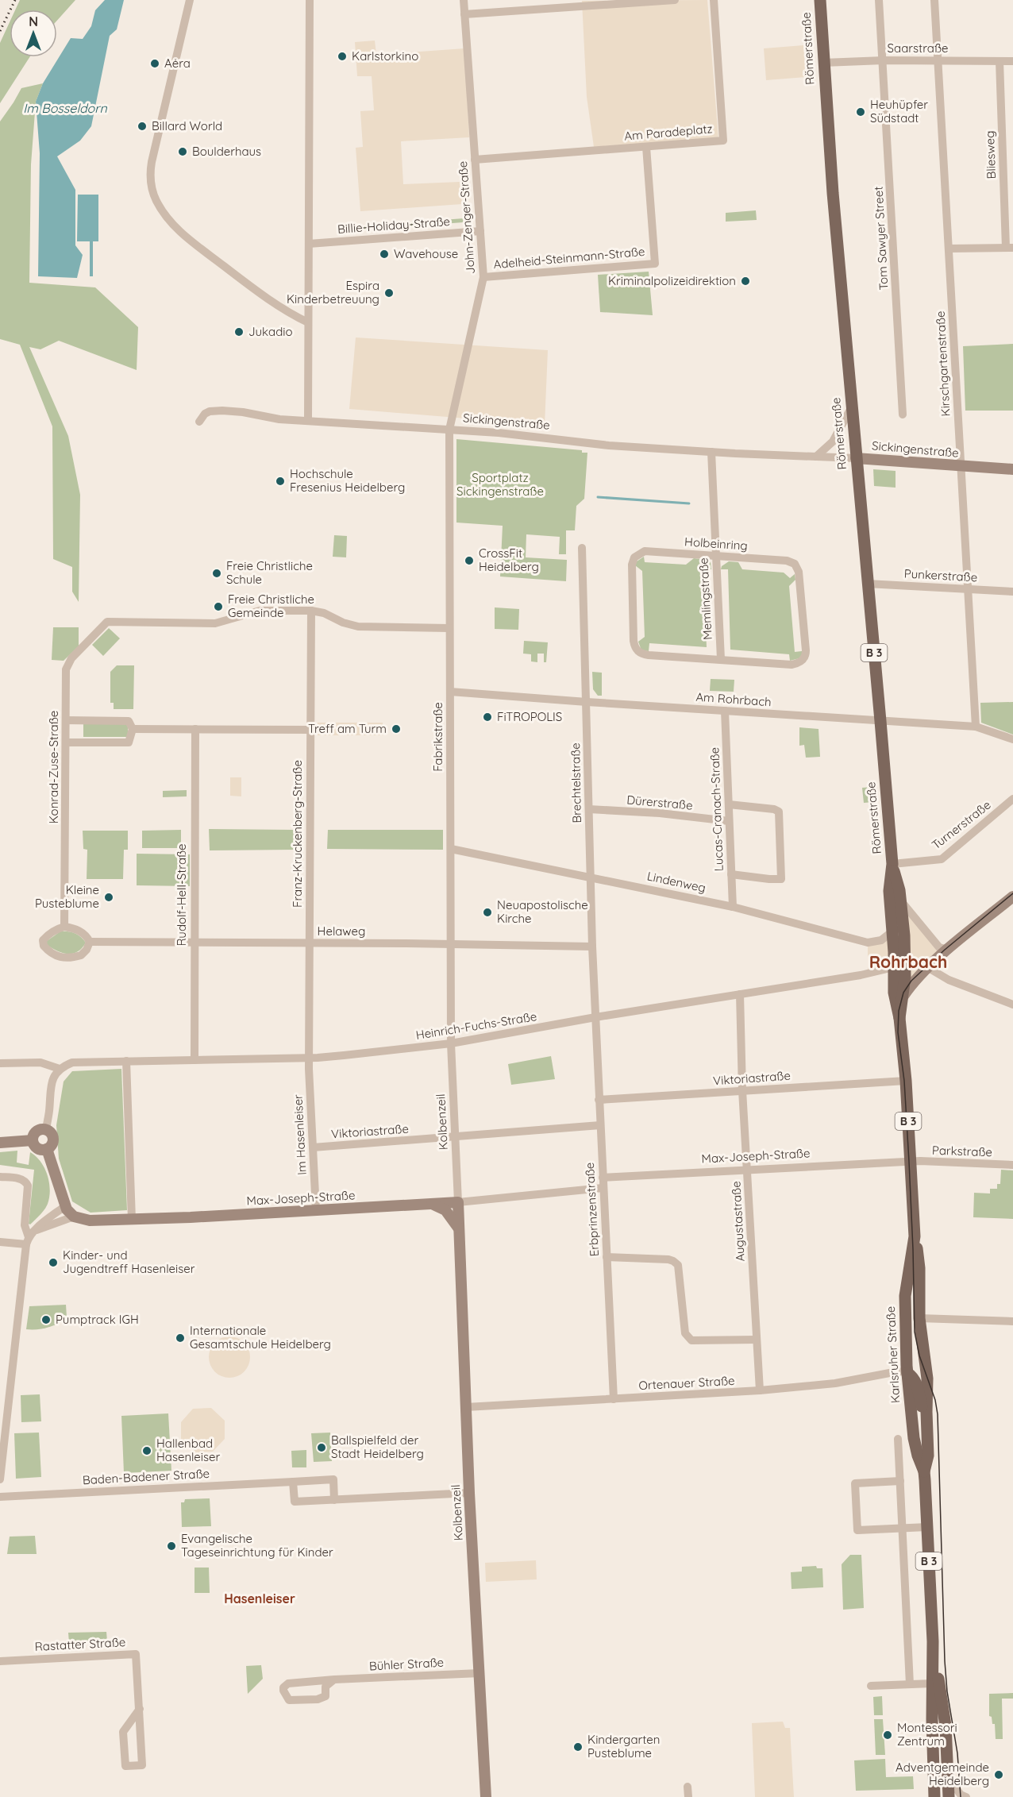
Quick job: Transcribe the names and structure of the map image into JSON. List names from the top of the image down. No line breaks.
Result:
{"streets":{"main road":["Römerstraße","B 3","Karlsruher Straße"],"street":["Saarstraße","Am Paradeplatz","Bliesweg","John-Zenger-Straße","Billie-Holiday-Straße","Tom Sawyer Street","Adelheid-Steinmann-Straße","Kirschgartenstraße","Sickingenstraße","Holbeinring","Punkerstraße","Memlingstraße","Am Rohrbach","Fabrikstraße","Konrad-Zuse-Straße","Brechtelstraße","Dürerstraße","Lucas-Cranach-Straße","Turnerstraße","Franz-Kruckenberg-Straße","Lindenweg","Rudolf-Hell-Straße","Helaweg","Heinrich-Fuchs-Straße","Viktoriastraße","Kolbenzeil","Im Hasenleiser","Parkstraße","Max-Joseph-Straße","Erbprinzenstraße","Augustastraße","Ortenauer Straße","Baden-Badener Straße","Rastatter Straße","Bühler Straße"]},"crossings":[["Römerstraße","Saarstraße"],["Römerstraße","Sickingenstraße"],["Römerstraße","Punkerstraße"],["Römerstraße","Am Rohrbach"],["Römerstraße","Turnerstraße"],["Römerstraße","Lindenweg"],["Römerstraße","Heinrich-Fuchs-Straße"],["Römerstraße","Karlsruher Straße"],["Saarstraße","Bliesweg"],["Saarstraße","Tom Sawyer Street"],["Saarstraße","Kirschgartenstraße"],["Am Paradeplatz","John-Zenger-Straße"],["Am Paradeplatz","Adelheid-Steinmann-Straße"],["John-Zenger-Straße","Billie-Holiday-Straße"],["John-Zenger-Straße","Adelheid-Steinmann-Straße"],["John-Zenger-Straße","Sickingenstraße"],["John-Zenger-Straße","Fabrikstraße"],["Kirschgartenstraße","Sickingenstraße"],["Kirschgartenstraße","Punkerstraße"],["Kirschgartenstraße","Am Rohrbach"],["Sickingenstraße","Memlingstraße"],["Sickingenstraße","Fabrikstraße"],["Holbeinring","Memlingstraße"],["B 3","Karlsruher Straße"],["B 3","Ortenauer Straße"],["Am Rohrbach","Fabrikstraße"],["Am Rohrbach","Brechtelstraße"],["Am Rohrbach","Lucas-Cranach-Straße"],["Fabrikstraße","Lindenweg"],["Fabrikstraße","Helaweg"],["Fabrikstraße","Heinrich-Fuchs-Straße"],["Fabrikstraße","Kolbenzeil"],["Konrad-Zuse-Straße","Franz-Kruckenberg-Straße"],["Konrad-Zuse-Straße","Helaweg"],["Brechtelstraße","Dürerstraße"],["Brechtelstraße","Lindenweg"],["Brechtelstraße","Helaweg"],["Brechtelstraße","Heinrich-Fuchs-Straße"],["Brechtelstraße","Erbprinzenstraße"],["Dürerstraße","Lucas-Cranach-Straße"],["Lucas-Cranach-Straße","Lindenweg"],["Franz-Kruckenberg-Straße","Helaweg"],["Franz-Kruckenberg-Straße","Heinrich-Fuchs-Straße"],["Franz-Kruckenberg-Straße","Im Hasenleiser"],["Rudolf-Hell-Straße","Helaweg"],["Rudolf-Hell-Straße","Heinrich-Fuchs-Straße"],["Heinrich-Fuchs-Straße","Kolbenzeil"],["Heinrich-Fuchs-Straße","Im Hasenleiser"],["Heinrich-Fuchs-Straße","Erbprinzenstraße"],["Heinrich-Fuchs-Straße","Augustastraße"],["Viktoriastraße","Kolbenzeil"],["Viktoriastraße","Im Hasenleiser"],["Viktoriastraße","Erbprinzenstraße"],["Viktoriastraße","Augustastraße"],["Viktoriastraße","Karlsruher Straße"],["Kolbenzeil","Max-Joseph-Straße"],["Kolbenzeil","Ortenauer Straße"],["Kolbenzeil","Bühler Straße"],["Im Hasenleiser","Max-Joseph-Straße"],["Parkstraße","Max-Joseph-Straße"],["Parkstraße","Karlsruher Straße"],["Max-Joseph-Straße","Erbprinzenstraße"],["Max-Joseph-Straße","Augustastraße"],["Max-Joseph-Straße","Karlsruher Straße"],["Erbprinzenstraße","Ortenauer Straße"],["Augustastraße","Ortenauer Straße"],["Karlsruher Straße","Ortenauer Straße"]],"districts":["Rohrbach","Hasenleiser"],"water":["Im Bosseldorn"],"parks":["Sportplatz Sickingenstraße"],"places":["Karlstorkino","Aėra","Heuhüpfer Südstadt","Billard World","Boulderhaus","Wavehouse","Kriminalpolizeidirektion","Espira Kinderbetreuung","Jukadio","Hochschule Fresenius Heidelberg","CrossFit Heidelberg","Freie Christliche Schule","Freie Christliche Gemeinde","FiTROPOLIS","Treff am Turm","Kleine Pusteblume","Neuapostolische Kirche","Kinder- und Jugendtreff Hasenleiser","Pumptrack IGH","Internationale Gesamtschule Heidelberg","Ballspielfeld der Stadt Heidelberg","Hallenbad Hasenleiser","Evangelische Tageseinrichtung für Kinder","Montessori Zentrum","Kindergarten Pusteblume","Adventgemeinde Heidelberg"],"north":"top"}
